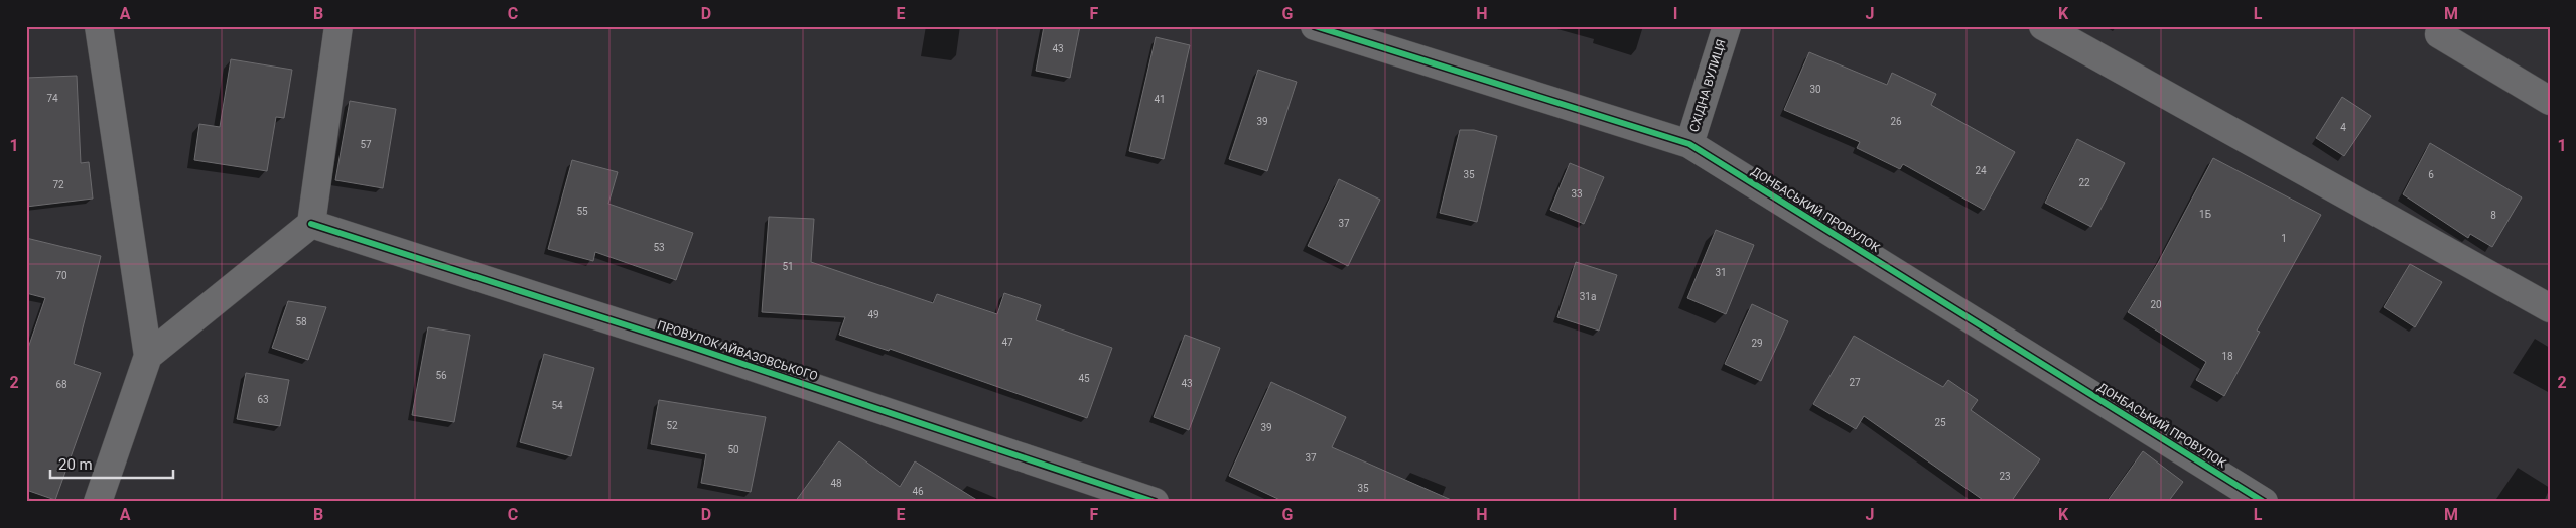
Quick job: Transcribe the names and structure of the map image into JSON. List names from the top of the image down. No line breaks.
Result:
{"streets":{"street":["СХІДНА ВУЛИЦЯ","ДОНБАСЬКИЙ ПРОВУЛОК","ПРОВУЛОК АЙВАЗОВСЬКОГО"]},"crossings":[["СХІДНА ВУЛИЦЯ","ДОНБАСЬКИЙ ПРОВУЛОК"]],"house_numbers":["43","30","74","41","39","26","4","57","24","35","6","22","72","33","55","1Б","8","37","1","53","51","31","70","31а","20","49","58","47","29","18","56","45","27","43","68","63","54","25","52","39","50","37","23","48","35","46"],"scale_bar":"20 m","grid":{"columns":["A","B","C","D","E","F","G","H","I","J","K","L","M"],"rows":["1","2"]}}
